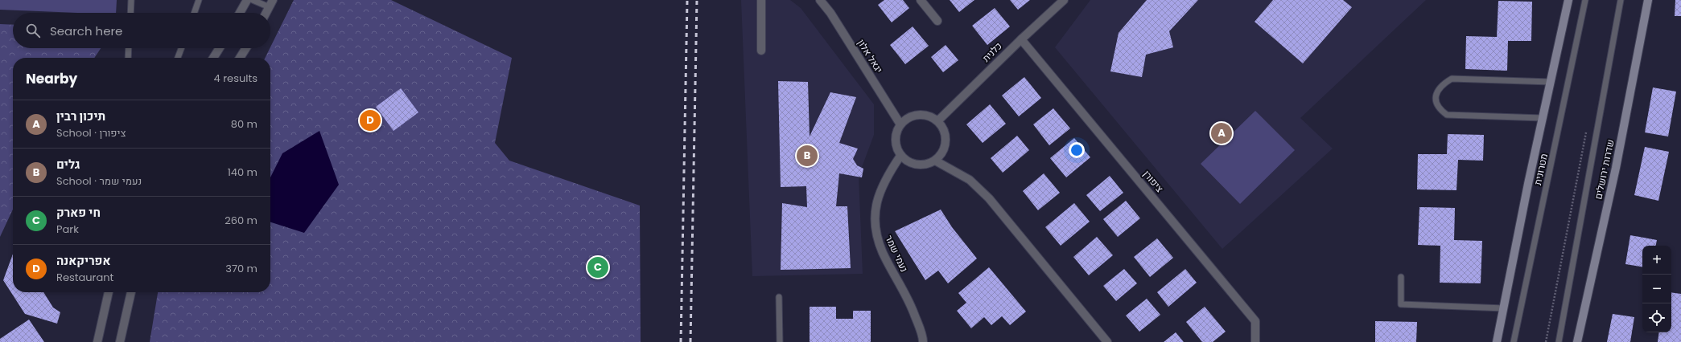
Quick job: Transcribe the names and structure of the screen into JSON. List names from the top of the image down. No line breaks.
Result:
{"streets":{"main road":["שדרות ירושלים"],"street":["כלנית","יגאל אלון","ציפורן","נעמי שמר"],"lane":["מטרונית"]},"crossings":[["כלנית","יגאל אלון"],["כלנית","ציפורן"],["כלנית","נעמי שמר"],["יגאל אלון","נעמי שמר"]],"page":{"search":"Search here","heading":["Nearby","4 results"],"list":[{"mark":"A","name":"תיכון רבין","note":"School · ציפורן","value":"80 m"},{"mark":"B","name":"גלים","note":"School · נעמי שמר","value":"140 m"},{"mark":"C","name":"חי פארק","note":"Park","value":"260 m"},{"mark":"D","name":"אפריקאנה","note":"Restaurant","value":"370 m"}],"pins":["D","A","B","C"],"map_buttons":["+","−"]}}
